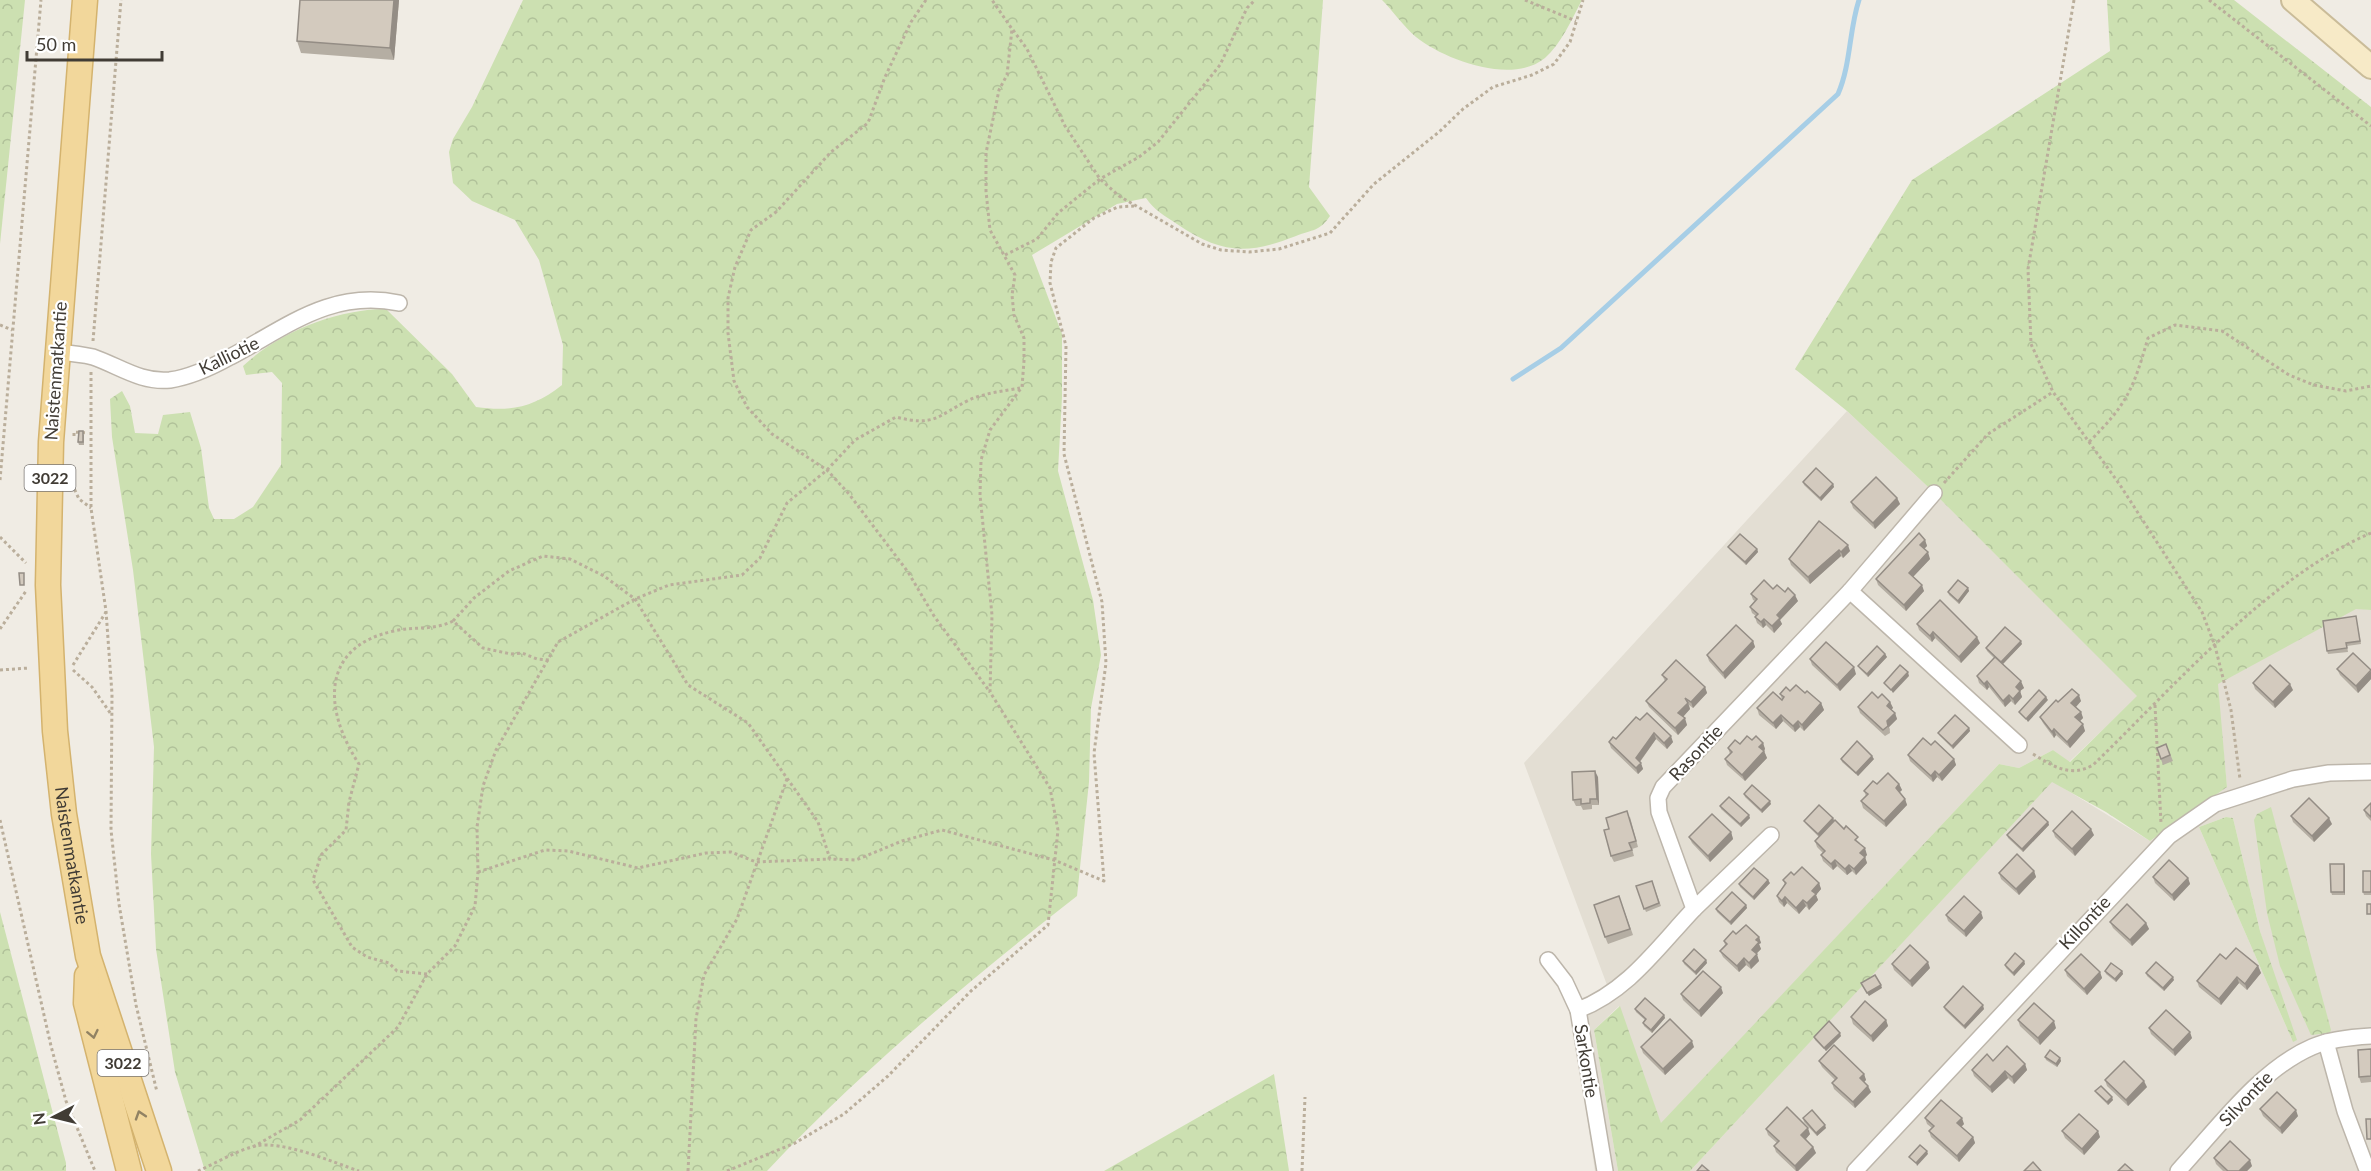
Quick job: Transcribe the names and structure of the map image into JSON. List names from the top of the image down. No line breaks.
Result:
{"streets":{"main road":["Naistenmatkantie","3022"],"street":["Kalliotie","Rasontie","Killontie","Sarkontie","Silvontie"]},"crossings":[["Kalliotie","Naistenmatkantie"]],"scale_bar":"50 m","north":"left"}
